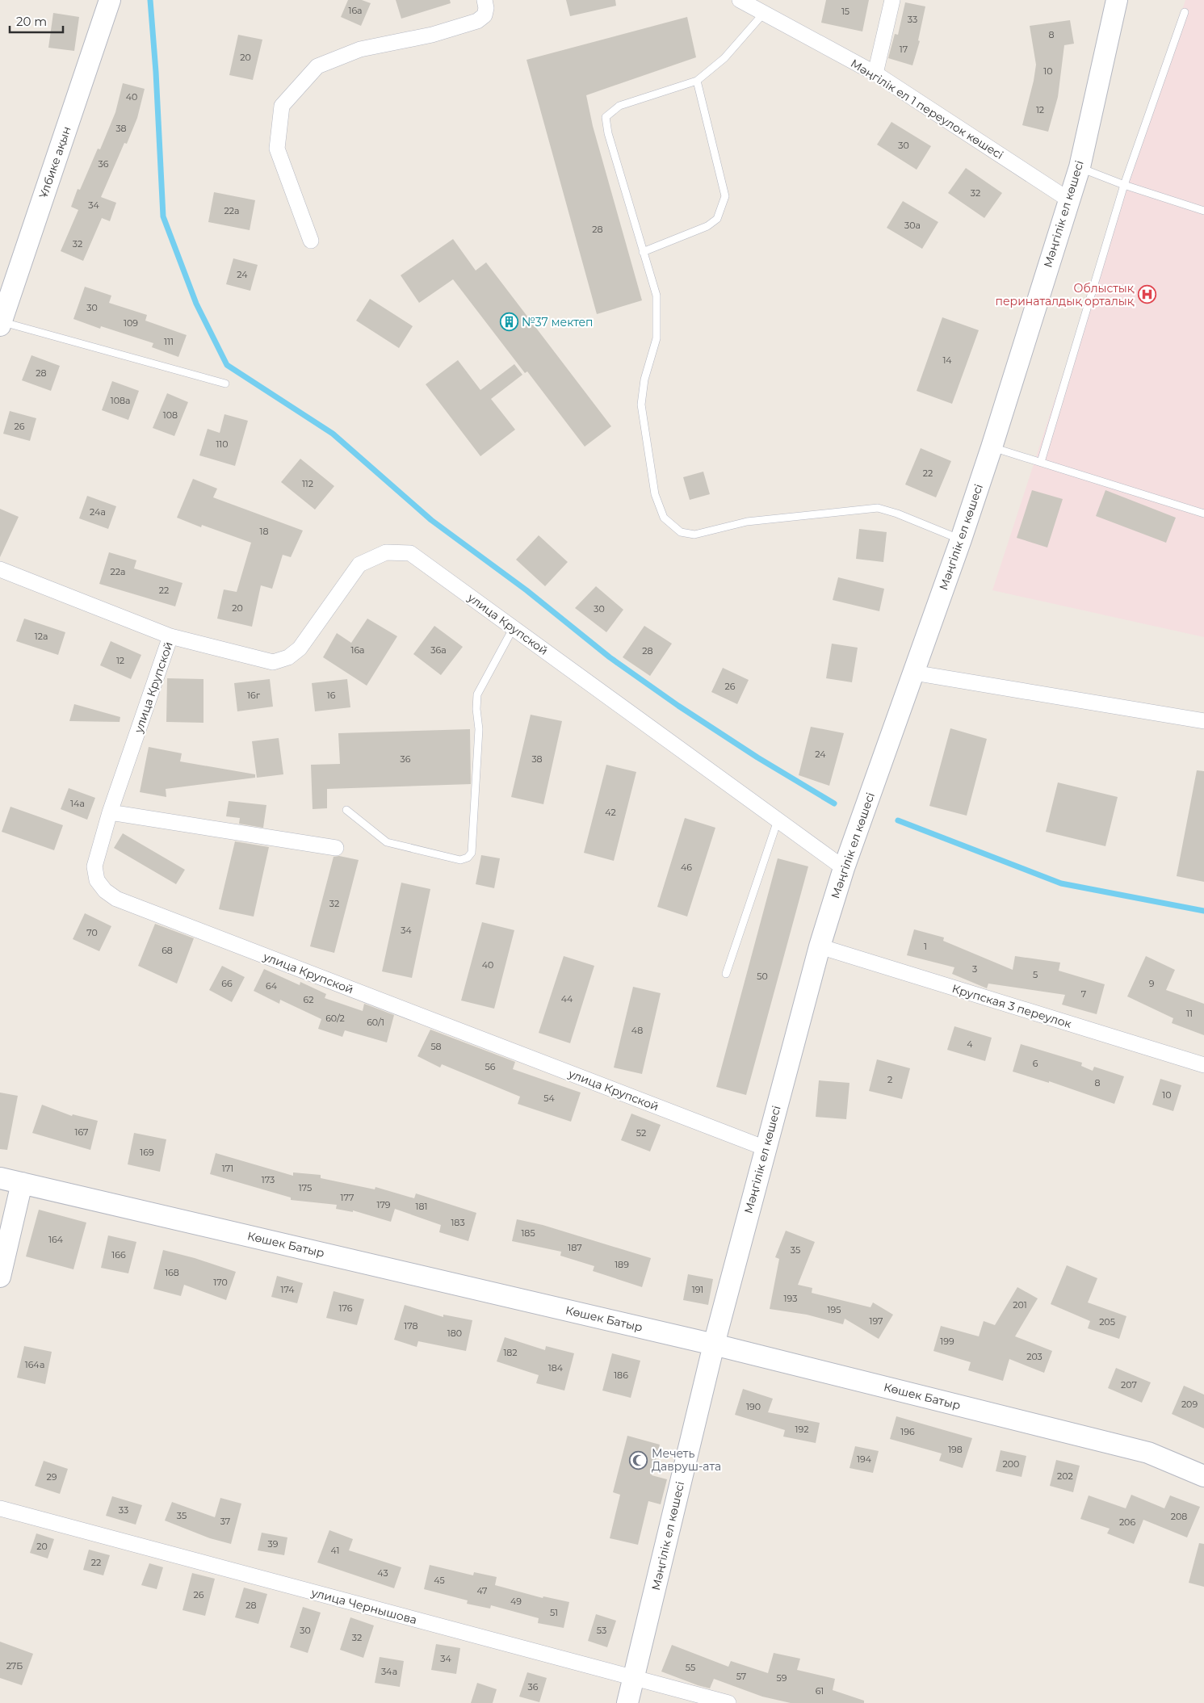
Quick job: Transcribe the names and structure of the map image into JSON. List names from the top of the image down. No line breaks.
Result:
{"streets":{"street":["Мәңгілік ел 1 переулок көшесі","Ұлбике ақын","Мәңгілік ел көшесі","улица Крупской","Крупская 3 переулок","Көшек Батыр","улица Чернышова"]},"crossings":[["Мәңгілік ел 1 переулок көшесі","Мәңгілік ел көшесі"],["Мәңгілік ел көшесі","улица Крупской"],["Мәңгілік ел көшесі","Крупская 3 переулок"],["Мәңгілік ел көшесі","Көшек Батыр"],["Мәңгілік ел көшесі","улица Чернышова"]],"places":{"hospital":["Облыстық перинаталдық орталық"],"building":["№37 мектеп"],"mosque":["Мечеть Давруш-ата"]},"house_numbers":["16а","15","33","8","17","20","10","40","12","38","30","36","32","34","22а","30а","28","32","24","30","109","111","14","28","108а","108","26","110","22","112","24а","18","22а","22","20","30","12а","16а","36а","28","12","26","16г","16","24","36","38","14а","42","46","32","34","70","1","68","40","3","5","50","66","9","64","7","44","62","11","60/2","60/1","48","4","58","6","56","2","8","10","54","167","52","169","171","173","175","177","179","181","183","185","164","187","35","166","189","168","170","174","191","193","201","176","195","197","205","178","180","199","182","203","164а","184","186","207","209","190","192","196","198","194","200","202","29","33","35","208","37","206","39","20","41","22","43","45","47","26","49","28","51","30","53","32","34","27Б","55","34а","57","59","36","61"],"scale_bar":"20 m"}
